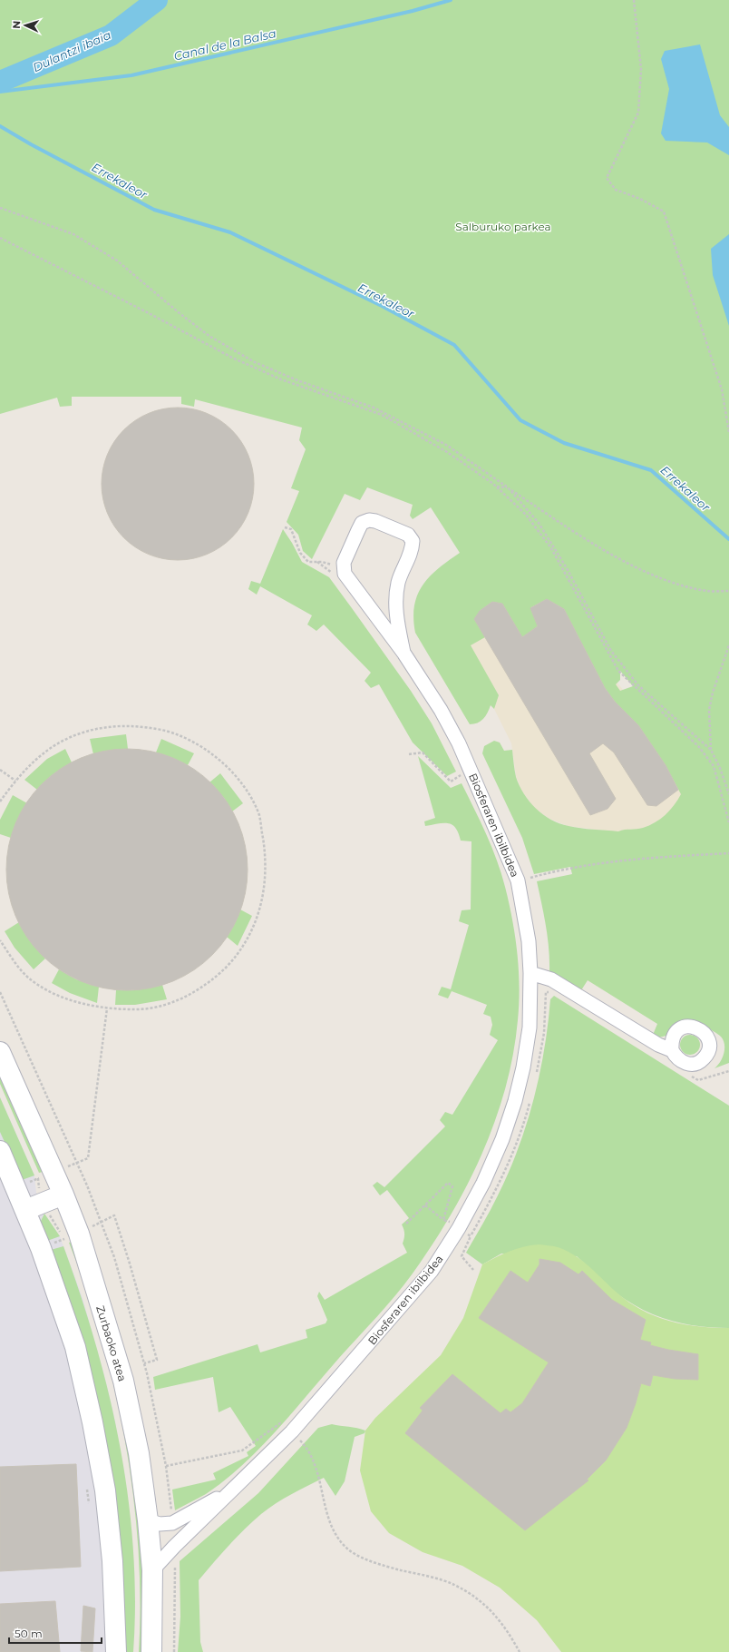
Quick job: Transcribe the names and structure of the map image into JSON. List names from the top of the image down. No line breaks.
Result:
{"streets":{"street":["Biosferaren ibilbidea","Zurbaoko atea"]},"crossings":[["Biosferaren ibilbidea","Zurbaoko atea"]],"water":["Canal de la Balsa","Dulantzi ibaia","Errekaleor"],"parks":["Salburuko parkea"],"scale_bar":"50 m","north":"left"}
